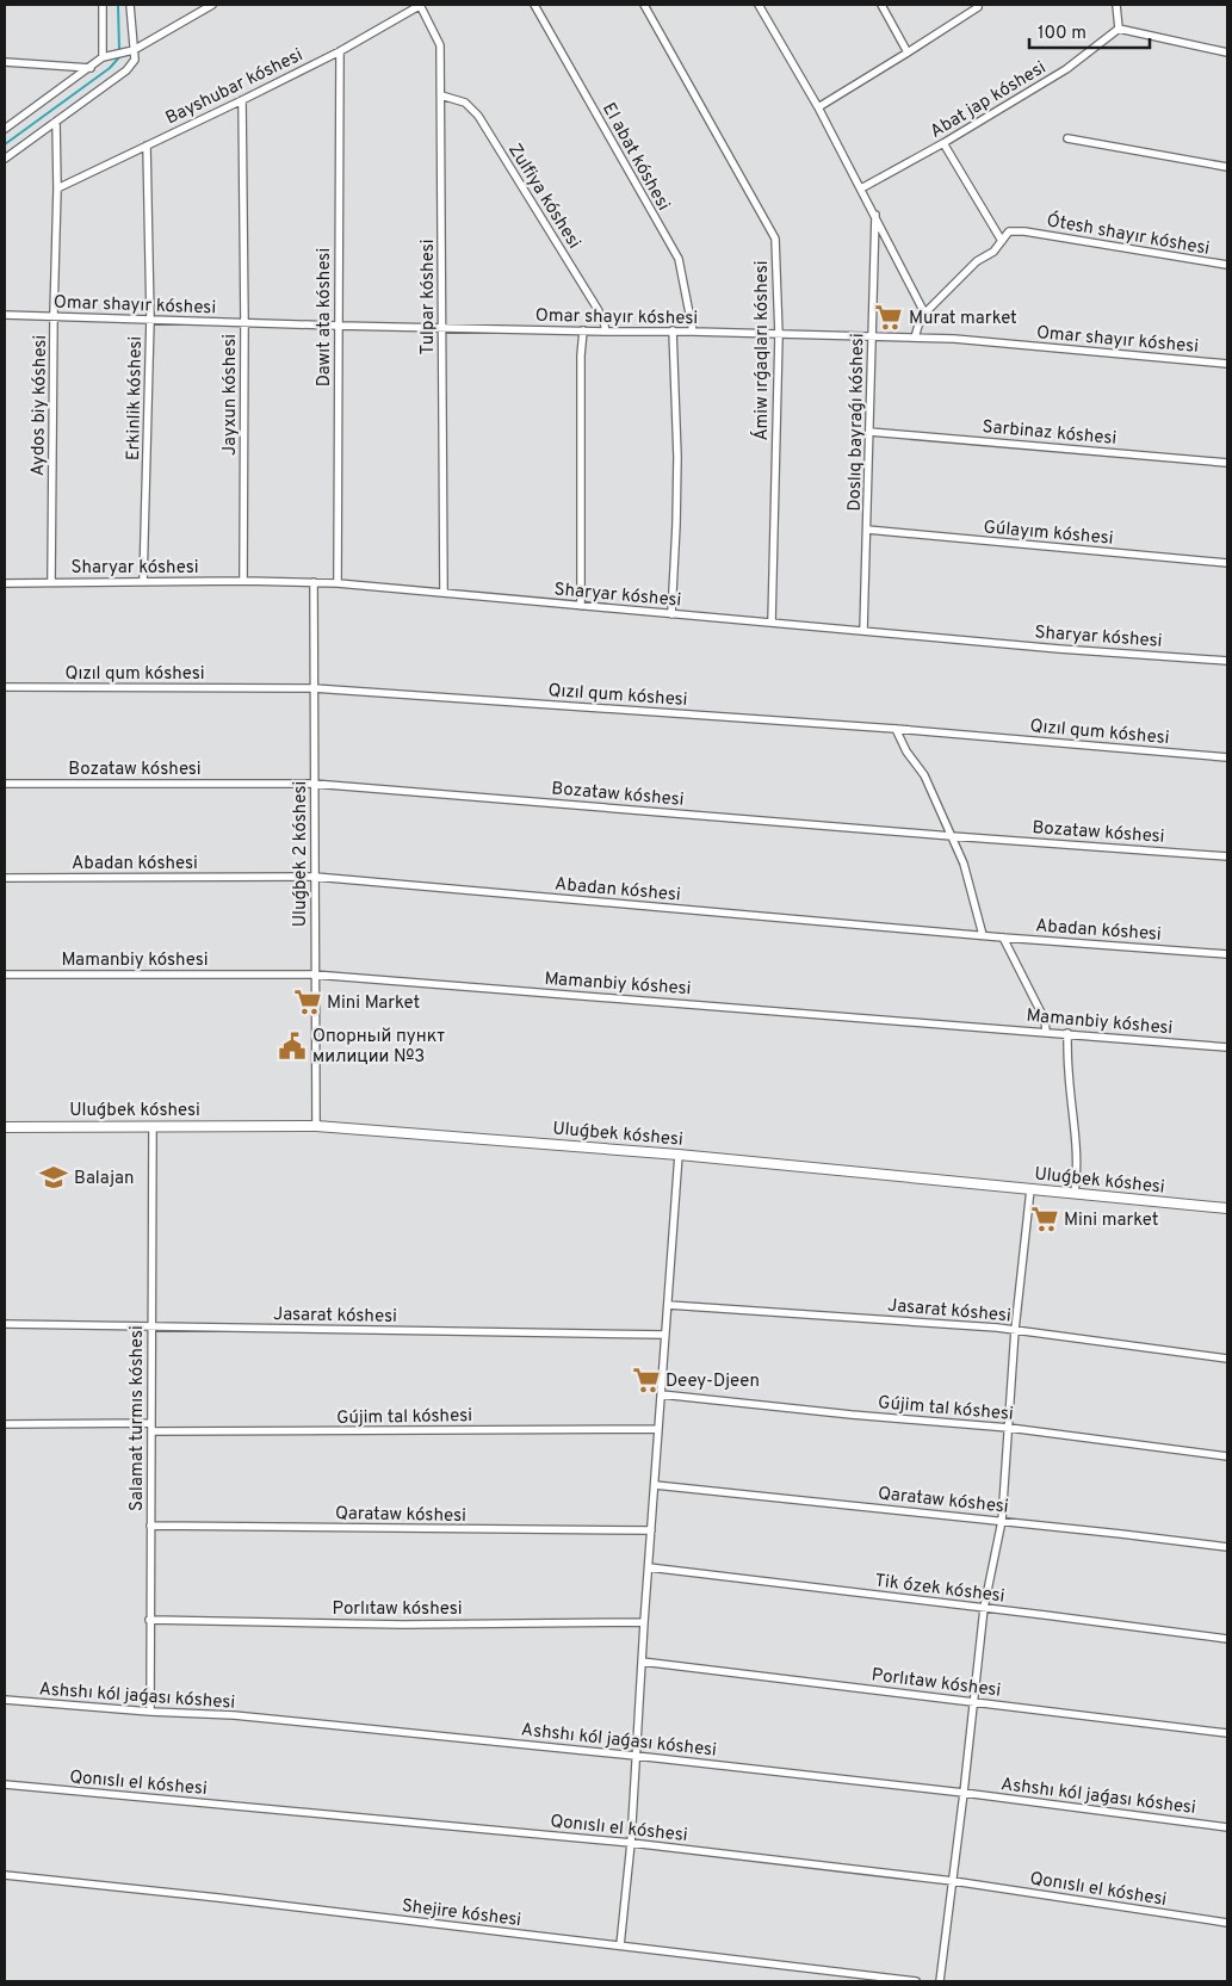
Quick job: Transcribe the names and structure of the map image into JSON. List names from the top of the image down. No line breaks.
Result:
{"streets":{"street":["Bayshubar kóshesi","Abat jap kóshesi","El abat kóshesi","Zulfiya kóshesi","Ótesh shayır kóshesi","Tulpar kóshesi","Omar shayır kóshesi","Dawıt ata kóshesi","Ámiw ırǵaqları kóshesi","Jayxun kóshesi","Erkinlik kóshesi","Aydos biy kóshesi","Doslıq bayraǵı kóshesi","Sarbinaz kóshesi","Gúlayım kóshesi","Sharyar kóshesi","Qızıl qum kóshesi","Bozataw kóshesi","Uluǵbek 2 kóshesi","Abadan kóshesi","Mamanbiy kóshesi","Uluǵbek kóshesi","Jasarat kóshesi","Gújim tal kóshesi","Salamat turmıs kóshesi","Qarataw kóshesi","Tik ózek kóshesi","Porlıtaw kóshesi","Ashshı kól jaǵası kóshesi","Qonıslı el kóshesi","Shejire kóshesi"]},"crossings":[["Bayshubar kóshesi","Tulpar kóshesi"],["Bayshubar kóshesi","Dawıt ata kóshesi"],["Bayshubar kóshesi","Jayxun kóshesi"],["Bayshubar kóshesi","Erkinlik kóshesi"],["Bayshubar kóshesi","Aydos biy kóshesi"],["El abat kóshesi","Omar shayır kóshesi"],["Zulfiya kóshesi","Tulpar kóshesi"],["Zulfiya kóshesi","Omar shayır kóshesi"],["Tulpar kóshesi","Omar shayır kóshesi"],["Tulpar kóshesi","Sharyar kóshesi"],["Omar shayır kóshesi","Dawıt ata kóshesi"],["Omar shayır kóshesi","Ámiw ırǵaqları kóshesi"],["Omar shayır kóshesi","Jayxun kóshesi"],["Omar shayır kóshesi","Erkinlik kóshesi"],["Omar shayır kóshesi","Aydos biy kóshesi"],["Omar shayır kóshesi","Doslıq bayraǵı kóshesi"],["Dawıt ata kóshesi","Sharyar kóshesi"],["Ámiw ırǵaqları kóshesi","Sharyar kóshesi"],["Jayxun kóshesi","Sharyar kóshesi"],["Erkinlik kóshesi","Sharyar kóshesi"],["Aydos biy kóshesi","Sharyar kóshesi"],["Doslıq bayraǵı kóshesi","Sarbinaz kóshesi"],["Doslıq bayraǵı kóshesi","Gúlayım kóshesi"],["Doslıq bayraǵı kóshesi","Sharyar kóshesi"],["Sharyar kóshesi","Uluǵbek 2 kóshesi"],["Qızıl qum kóshesi","Uluǵbek 2 kóshesi"],["Bozataw kóshesi","Uluǵbek 2 kóshesi"],["Uluǵbek 2 kóshesi","Abadan kóshesi"],["Uluǵbek 2 kóshesi","Mamanbiy kóshesi"],["Uluǵbek 2 kóshesi","Uluǵbek kóshesi"],["Uluǵbek kóshesi","Salamat turmıs kóshesi"],["Jasarat kóshesi","Salamat turmıs kóshesi"],["Gújim tal kóshesi","Salamat turmıs kóshesi"],["Salamat turmıs kóshesi","Qarataw kóshesi"],["Salamat turmıs kóshesi","Porlıtaw kóshesi"],["Salamat turmıs kóshesi","Ashshı kól jaǵası kóshesi"]],"places":{"supermarket":["Murat market","Mini Market","Mini market","Deey-Djeen"],"public building":["Опорный пункт милиции №3"],"school or university":["Balajan"]},"scale_bar":"100 m"}
